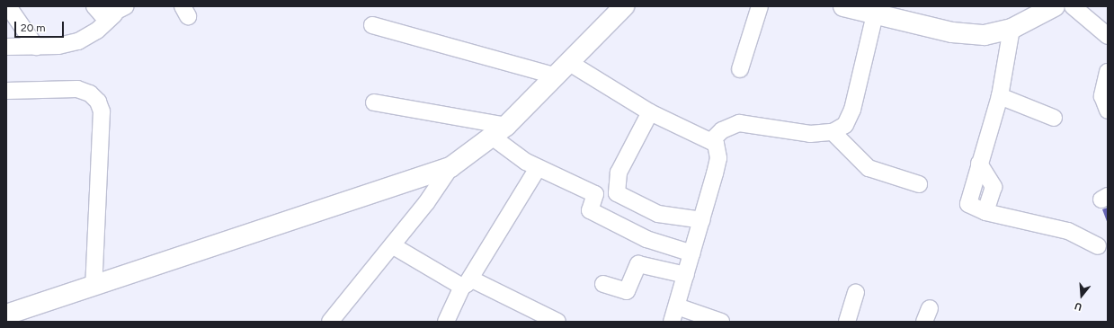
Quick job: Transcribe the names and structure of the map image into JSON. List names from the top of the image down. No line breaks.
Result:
{"scale_bar":"20 m","north":"bottom"}
